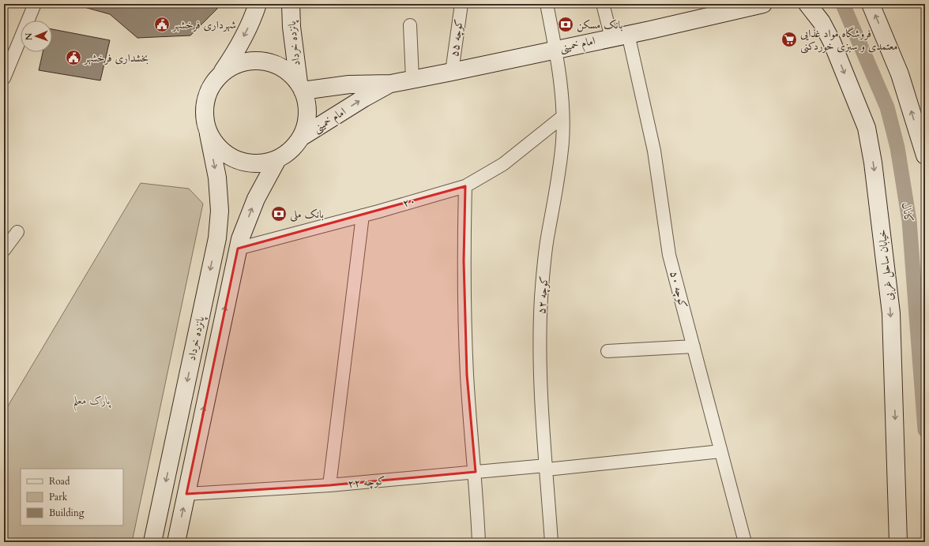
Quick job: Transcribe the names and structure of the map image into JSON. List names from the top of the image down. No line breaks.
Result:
{"streets":{"main road":["پانزده خرداد","امام خمینی","خیابان ساحل غربی"],"street":["کوچه ۵۵","۲۰","کوچه ۵۰","کوچه ۵۲","کوچه ۲۲"]},"crossings":[["کوچه ۵۵","امام خمینی"],["پانزده خرداد","امام خمینی"],["پانزده خرداد","۲۰"],["پانزده خرداد","کوچه ۲۲"],["امام خمینی","کوچه ۵۰"],["امام خمینی","کوچه ۵۲"],["۲۰","کوچه ۵۲"],["کوچه ۵۰","کوچه ۲۲"],["کوچه ۵۲","کوچه ۲۲"]],"one_way":["خیابان ساحل غربی"],"water":["کانال"],"parks":["پارک معلم"],"places":{"public building":["شهرداری فرخشهر","بخشداری فرخشهر"],"bank":["بانک مسکن","بانک ملی"],"supermarket":["فروشگاه مواد غذایی معتمدی و سبزی خوردکنی"]},"legend":["Road","Park","Building"],"north":"left"}
